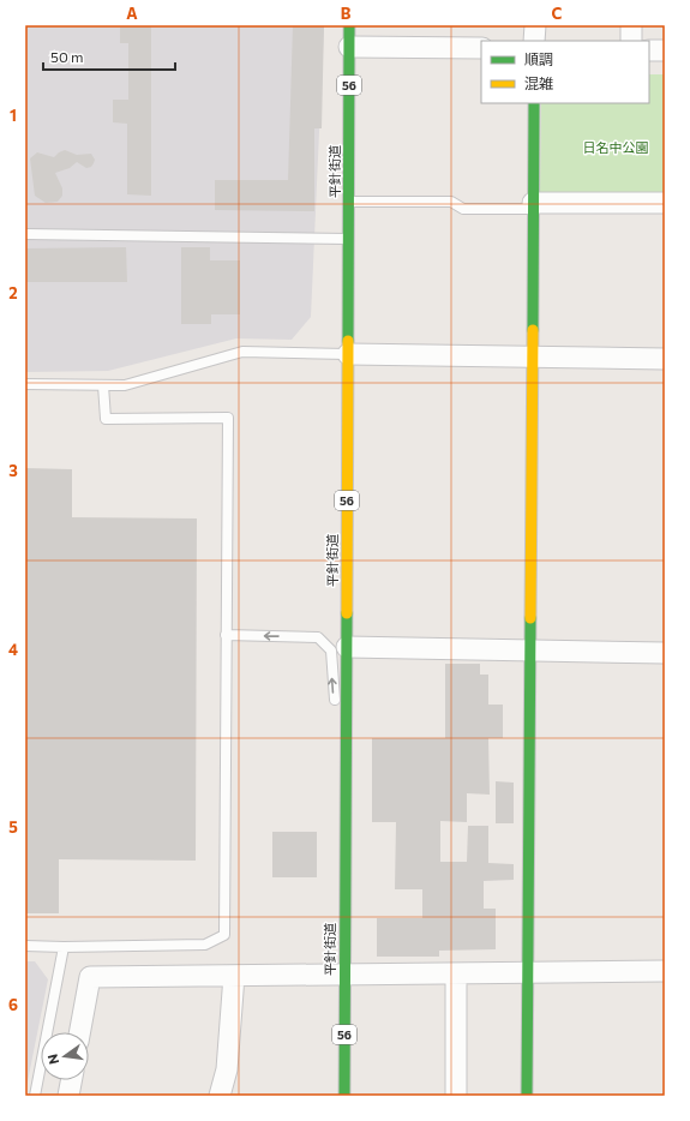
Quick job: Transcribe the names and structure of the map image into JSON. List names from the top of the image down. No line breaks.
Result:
{"streets":{"main road":["56","平針街道"]},"parks":["日名中公園"],"legend":["順調","混雑"],"scale_bar":"50 m","north":"left","grid":{"columns":["A","B","C"],"rows":["1","2","3","4","5","6"]}}
